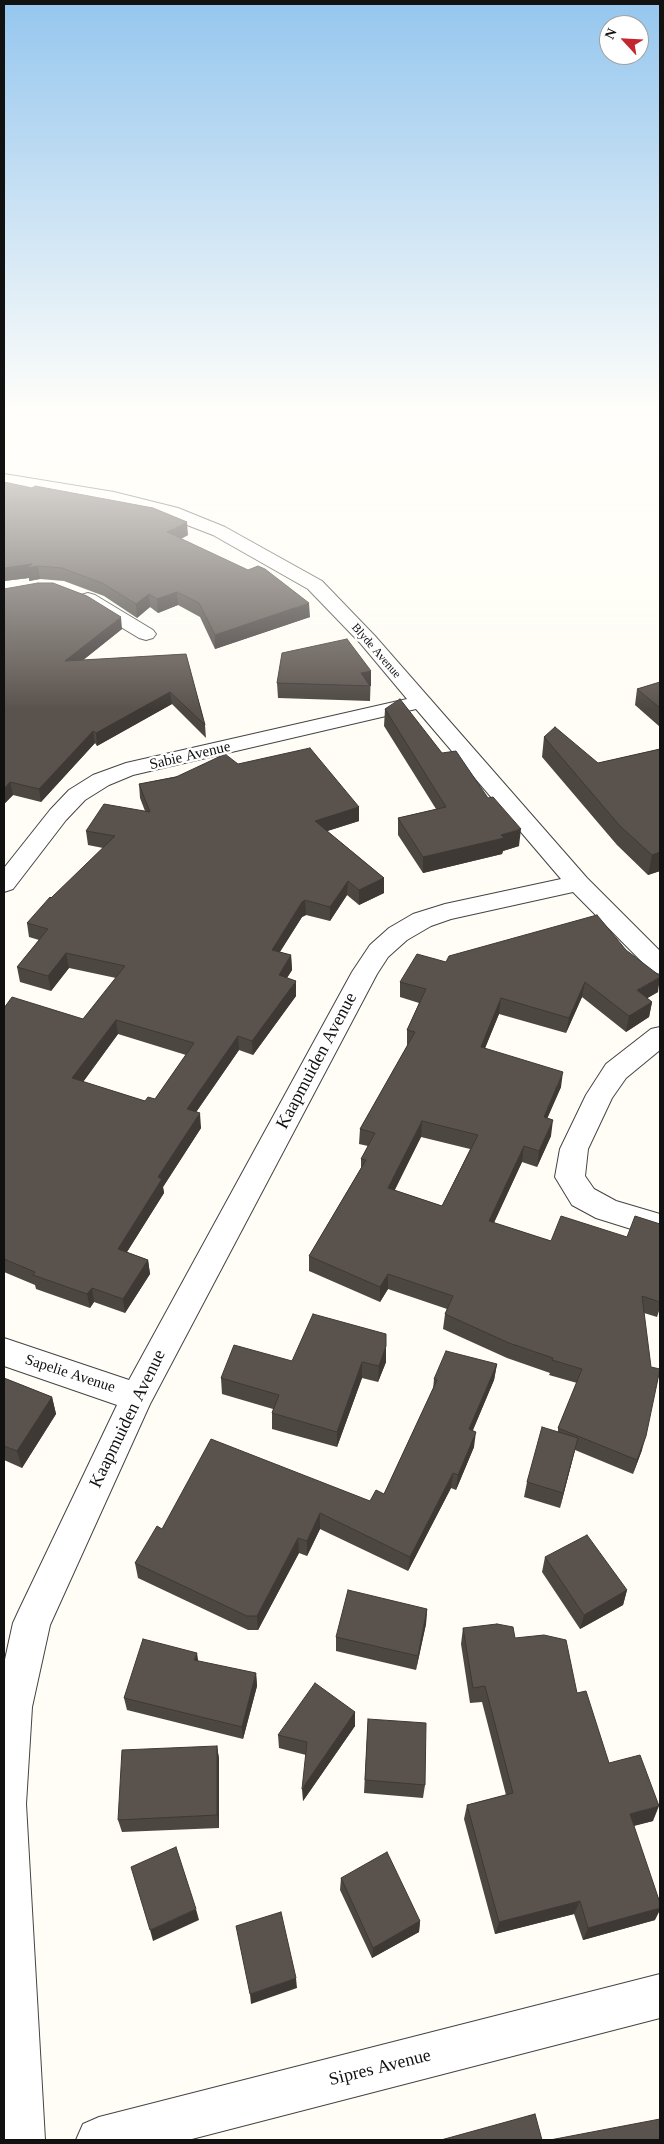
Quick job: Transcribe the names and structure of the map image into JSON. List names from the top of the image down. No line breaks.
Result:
{"streets":{"street":["Blyde Avenue","Sabie Avenue","Kaapmuiden Avenue","Sapelie Avenue","Sipres Avenue"]},"crossings":[["Blyde Avenue","Sabie Avenue"],["Blyde Avenue","Kaapmuiden Avenue"],["Kaapmuiden Avenue","Sapelie Avenue"]],"north":"top left"}
